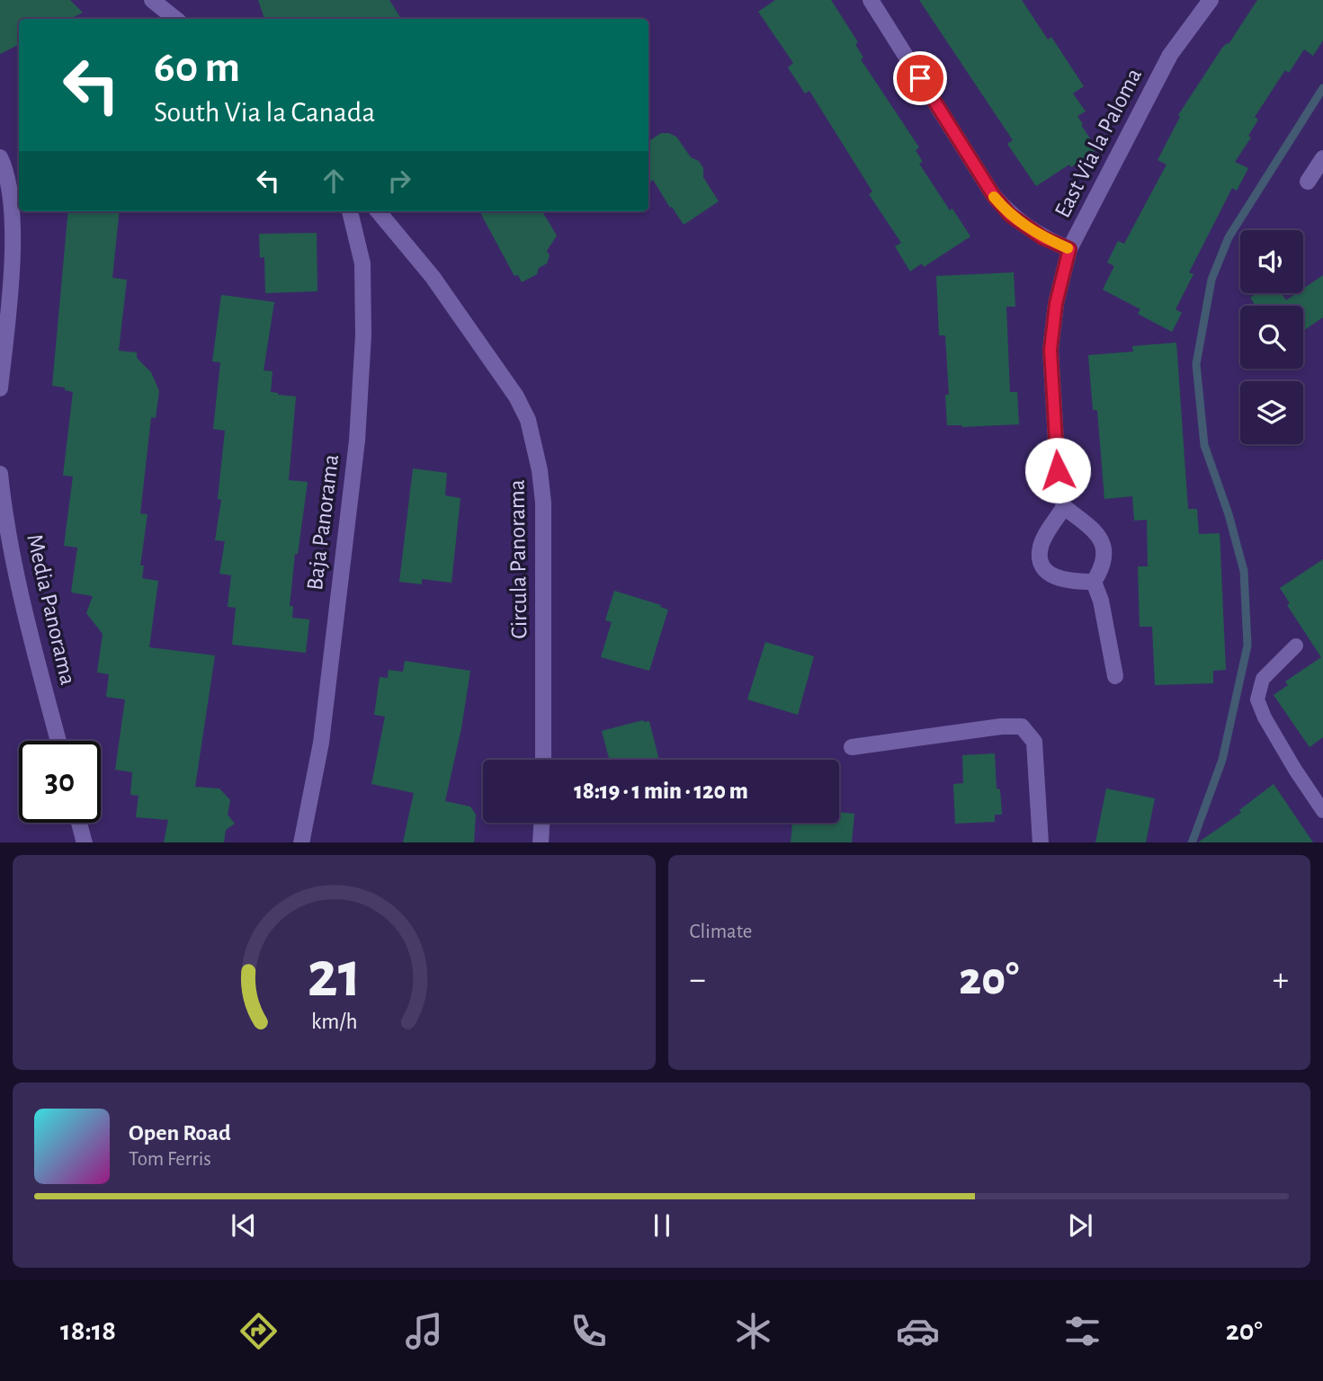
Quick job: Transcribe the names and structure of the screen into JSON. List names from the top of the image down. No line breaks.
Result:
{"streets":{"street":["East Via la Paloma","Baja Panorama","Circula Panorama","Media Panorama"]},"page":{"turn":["60 m","South Via la Canada"],"limit":"30","trip":"18:19 · 1 min · 120 m","tile":"Climate","heat":["−","20°","+"],"song":["Open Road","Tom Ferris"],"tabs":["18:18","20°"],"gauge":["21","km/h"]}}
